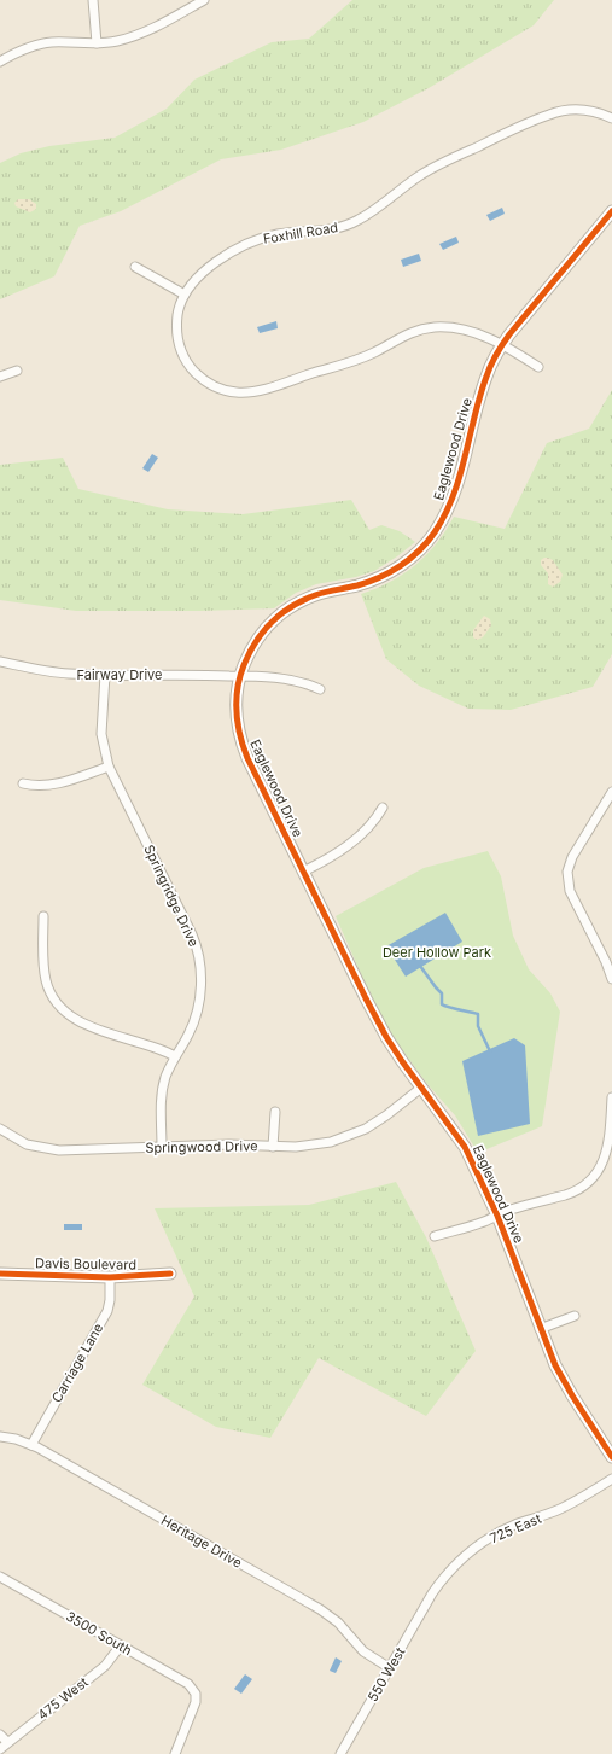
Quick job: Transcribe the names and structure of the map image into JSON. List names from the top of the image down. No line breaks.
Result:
{"streets":{"main road":["Eaglewood Drive","Davis Boulevard"],"street":["Foxhill Road","Fairway Drive","Springridge Drive","Springwood Drive","Carriage Lane","725 East","Heritage Drive","3500 South","550 West","475 West"]},"crossings":[["Foxhill Road","Eaglewood Drive"],["Eaglewood Drive","Fairway Drive"],["Eaglewood Drive","Springwood Drive"],["Fairway Drive","Springridge Drive"],["Springridge Drive","Springwood Drive"],["Davis Boulevard","Carriage Lane"],["Carriage Lane","Heritage Drive"],["725 East","550 West"],["Heritage Drive","550 West"],["3500 South","475 West"]],"parks":["Deer Hollow Park"]}
